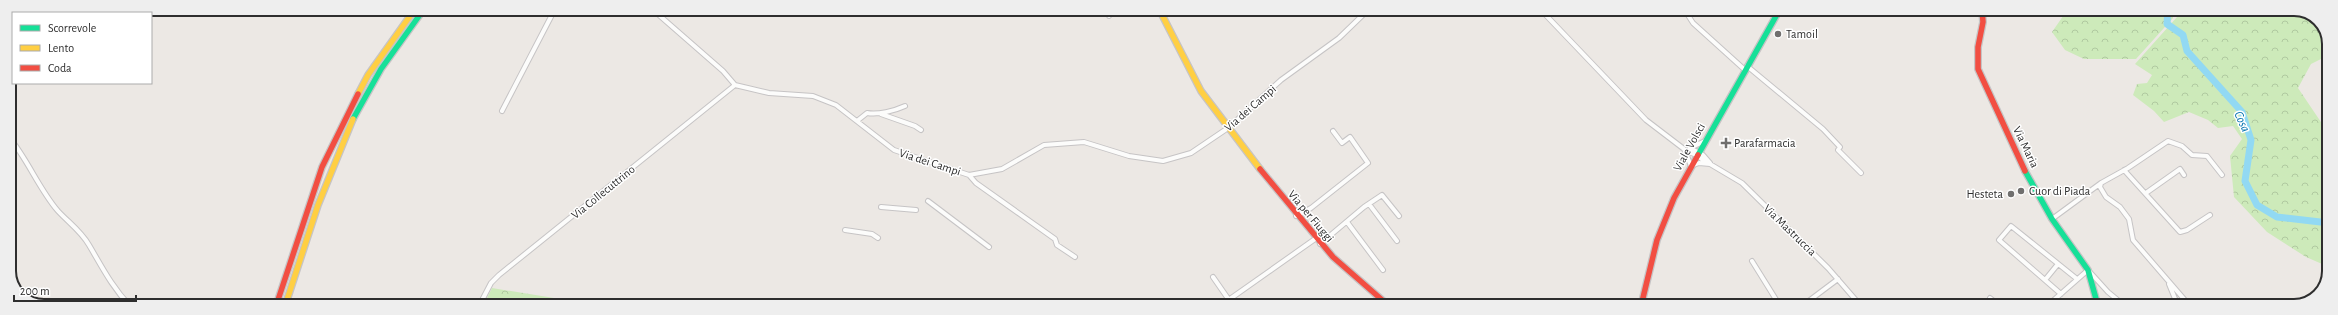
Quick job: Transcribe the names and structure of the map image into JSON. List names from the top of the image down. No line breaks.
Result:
{"streets":{"main road":["Viale Volsci","Via Maria","Via per Fiuggi"],"street":["Via dei Campi","Via Collecuttrino","Via Mastruccia"]},"crossings":[["Via dei Campi","Via Collecuttrino"],["Via dei Campi","Via per Fiuggi"],["Viale Volsci","Via Mastruccia"]],"water":["Cosa"],"places":{"other":["Tamoil","Cuor di Piada","Hesteta"],"health":["Parafarmacia"]},"legend":["Scorrevole","Lento","Coda"],"scale_bar":"200 m"}
